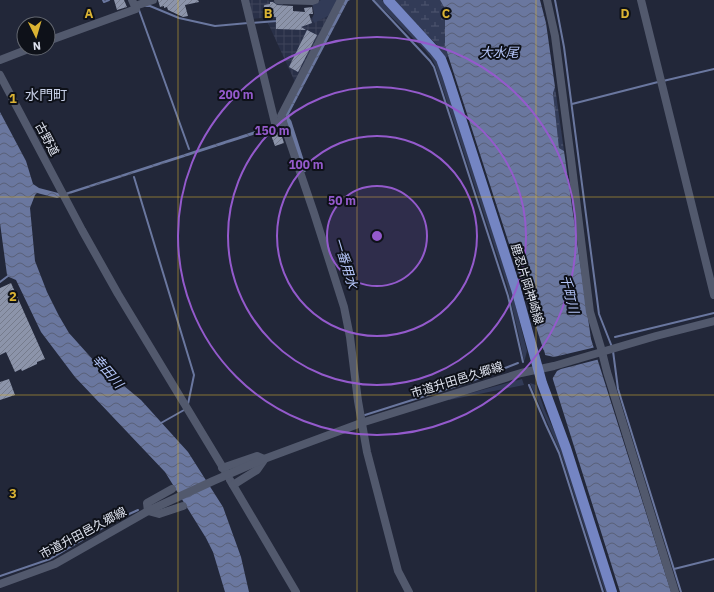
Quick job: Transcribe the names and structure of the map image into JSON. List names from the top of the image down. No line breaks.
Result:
{"streets":{"main road":["鹿忍片岡神崎線"],"street":["古野道","市道升田邑久郷線"]},"crossings":[["古野道","市道升田邑久郷線"],["鹿忍片岡神崎線","市道升田邑久郷線"]],"districts":["水門町"],"water":["大水尾","一番用水","千町川","幸田川"],"north":"bottom","grid":{"columns":["A","B","C","D"],"rows":["1","2","3"]},"rings":["200 m","150 m","100 m","50 m"]}
